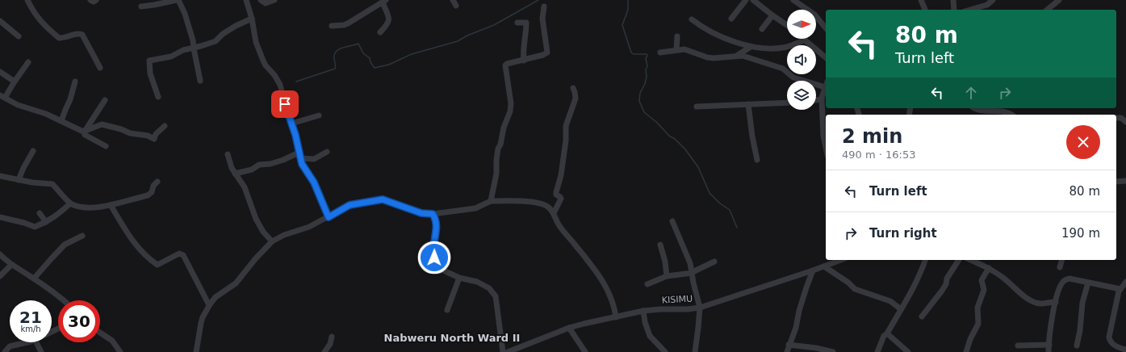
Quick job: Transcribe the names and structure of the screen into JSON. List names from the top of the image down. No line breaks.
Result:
{"streets":{"street":["KISIMU"]},"districts":["Nabweru North Ward II"],"north":"right","page":{"turn":["80 m","Turn left"],"heading":["2 min","490 m · 16:53"],"list":[{"name":"Turn left","value":"80 m"},{"name":"Turn right","value":"190 m"}],"speed":"21 km/h","limit":"30"}}
